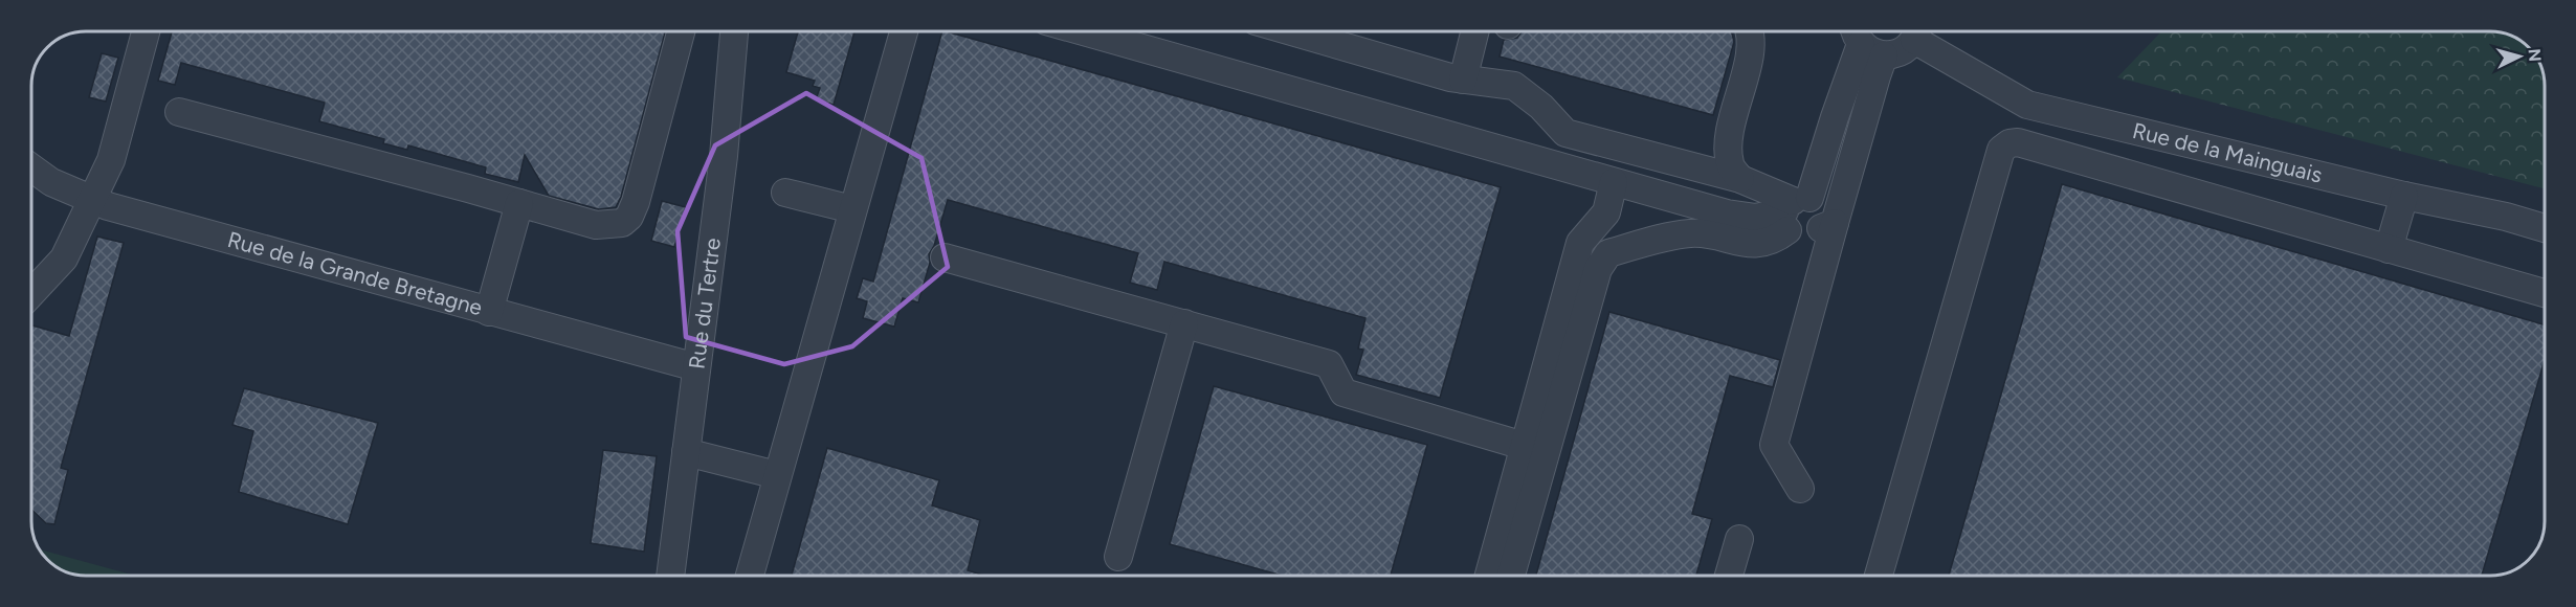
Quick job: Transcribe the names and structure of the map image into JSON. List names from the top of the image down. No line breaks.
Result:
{"streets":{"street":["Rue de la Mainguais","Rue de la Grande Bretagne","Rue du Tertre"]},"crossings":[["Rue de la Grande Bretagne","Rue du Tertre"]],"north":"right"}
